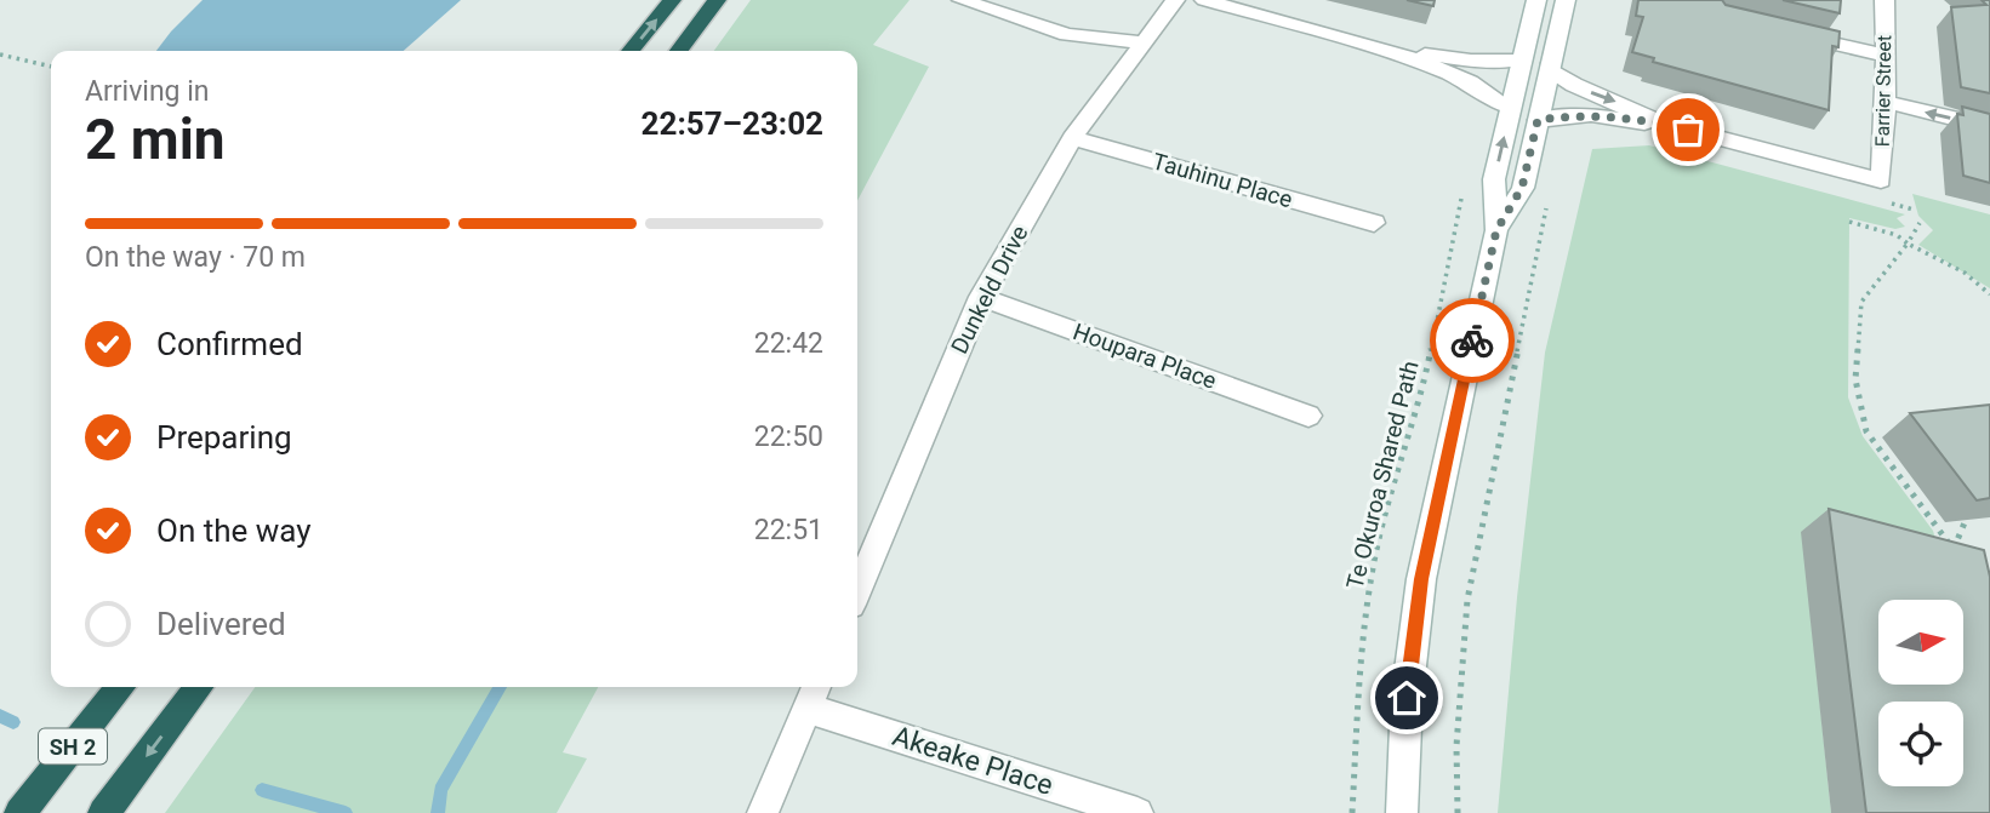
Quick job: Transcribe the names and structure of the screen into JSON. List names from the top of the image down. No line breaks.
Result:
{"streets":{"highway":["SH 2"],"street":["Farrier Street","Tauhinu Place","Dunkeld Drive","Houpara Place","Akeake Place"],"path":["Te Okuroa Shared Path"]},"crossings":[["Tauhinu Place","Dunkeld Drive"],["Dunkeld Drive","Houpara Place"]],"north":"right","page":{"heading":["2 min","Arriving in","22:57–23:02"],"bar":"On the way · 70 m","list":[["Confirmed","22:42"],["Preparing","22:50"],["On the way","22:51"],"Delivered"]}}
